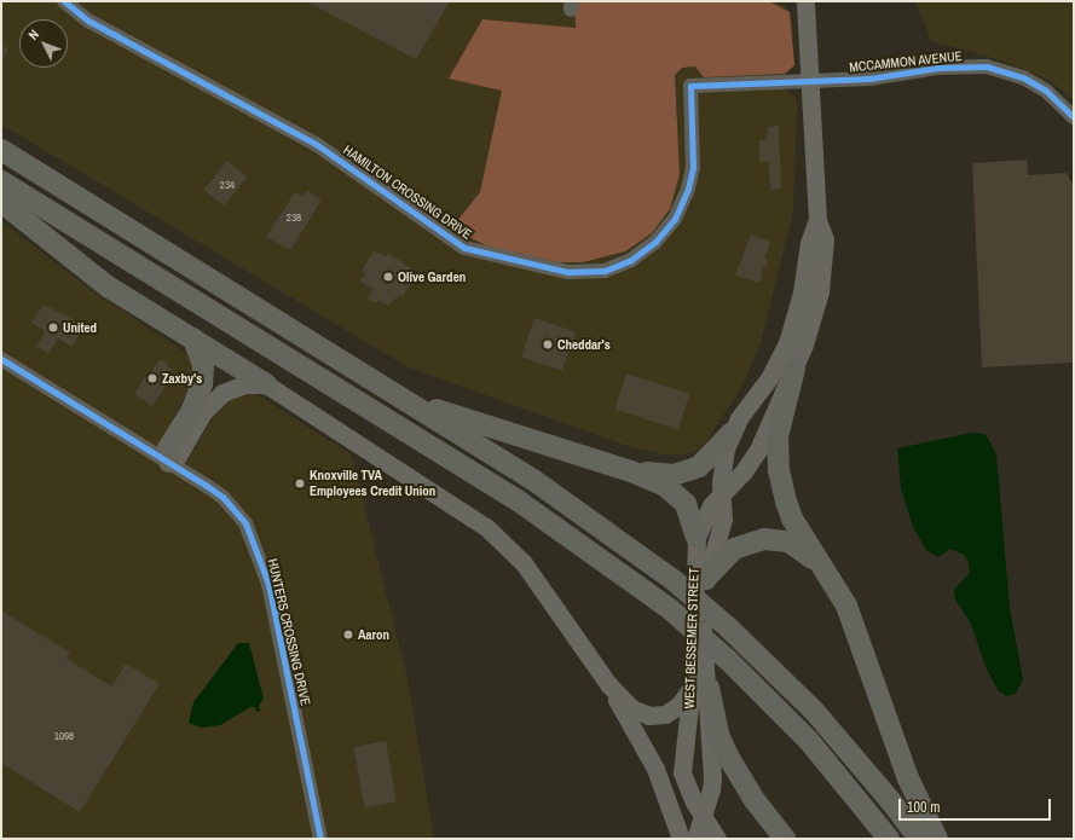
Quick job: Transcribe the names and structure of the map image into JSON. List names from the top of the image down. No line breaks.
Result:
{"streets":{"main road":["WEST BESSEMER STREET"],"street":["MCCAMMON AVENUE","HAMILTON CROSSING DRIVE","HUNTERS CROSSING DRIVE"]},"crossings":[["MCCAMMON AVENUE","HAMILTON CROSSING DRIVE"],["MCCAMMON AVENUE","WEST BESSEMER STREET"],["HAMILTON CROSSING DRIVE","WEST BESSEMER STREET"]],"places":["Olive Garden","United","Cheddar's","Zaxby's","Knoxville TVA Employees Credit Union","Aaron"],"house_numbers":["234","238","1098"],"scale_bar":"100 m","north":"top left"}
